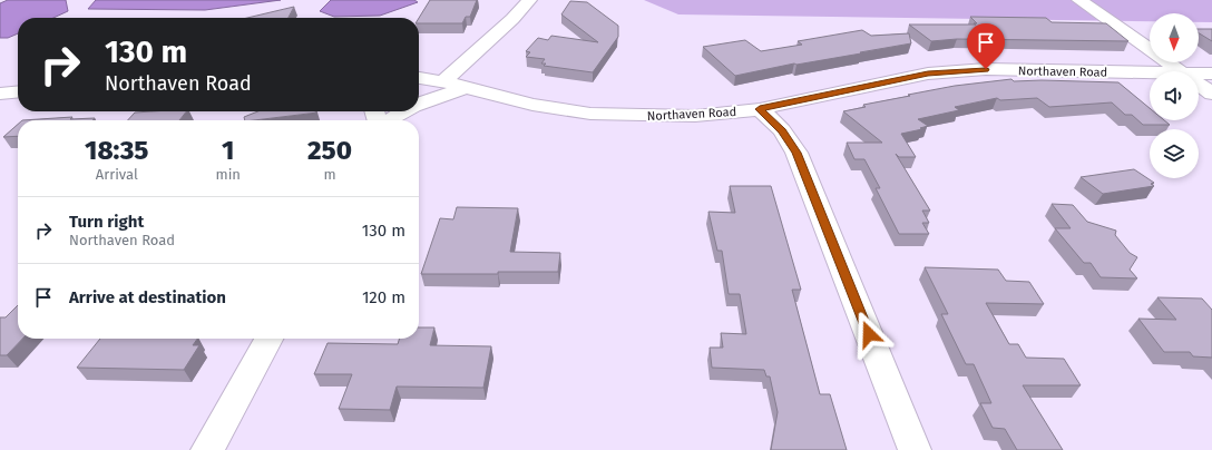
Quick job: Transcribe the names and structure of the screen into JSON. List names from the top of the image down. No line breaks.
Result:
{"streets":{"street":["Northaven Road"]},"north":"bottom","page":{"turn":["130 m","Northaven Road"],"eta":["18:35","Arrival","1","min","250","m"],"list":[{"name":"Turn right","note":"Northaven Road","value":"130 m"},{"name":"Arrive at destination","value":"120 m"}]}}
